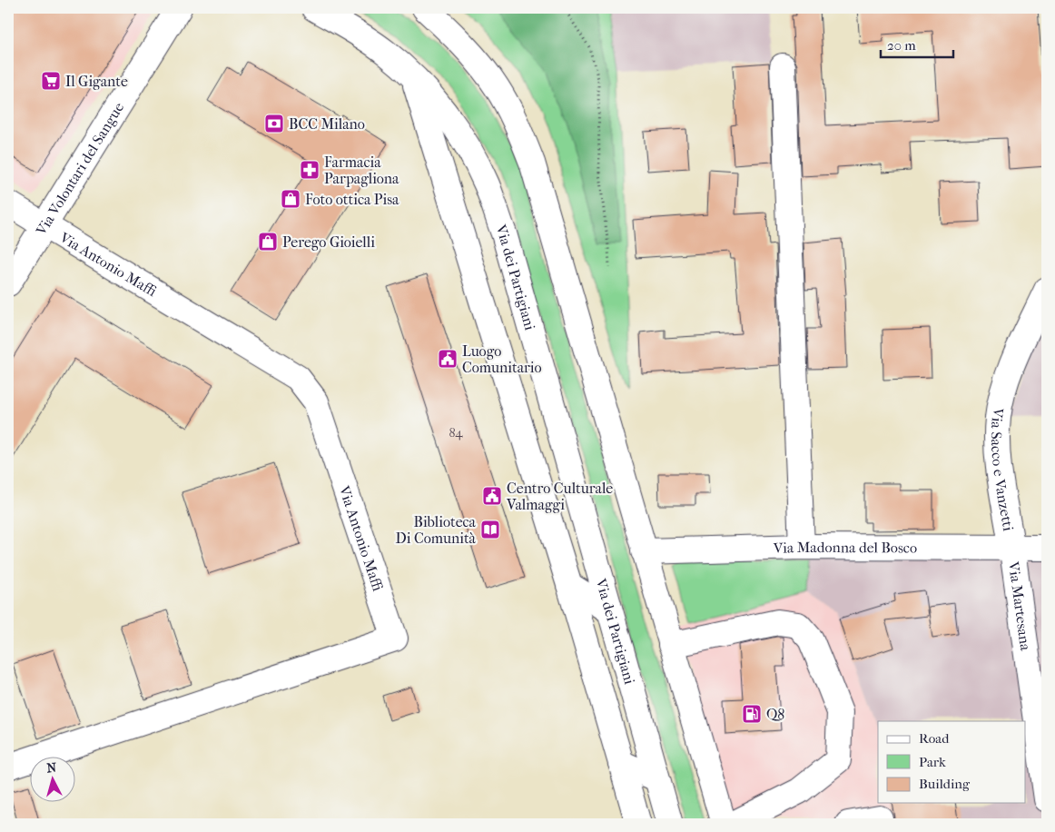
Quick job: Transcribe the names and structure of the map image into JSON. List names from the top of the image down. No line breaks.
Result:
{"streets":{"street":["Via Volontari del Sangue","Via Antonio Maffi","Via dei Partigiani","Via Sacco e Vanzetti","Via Madonna del Bosco","Via Martesana"]},"crossings":[["Via Volontari del Sangue","Via Antonio Maffi"],["Via Sacco e Vanzetti","Via Madonna del Bosco"],["Via Sacco e Vanzetti","Via Martesana"],["Via Madonna del Bosco","Via Martesana"]],"places":{"supermarket":["Il Gigante"],"bank":["BCC Milano"],"pharmacy":["Farmacia Parpagliona"],"shop":["Foto ottica Pisa","Perego Gioielli"],"public building":["Luogo Comunitario","Centro Culturale Valmaggi"],"library":["Biblioteca Di Comunità"],"fuel station":["Q8"]},"house_numbers":["84"],"legend":["Road","Park","Building"],"scale_bar":"20 m","north":"top"}
